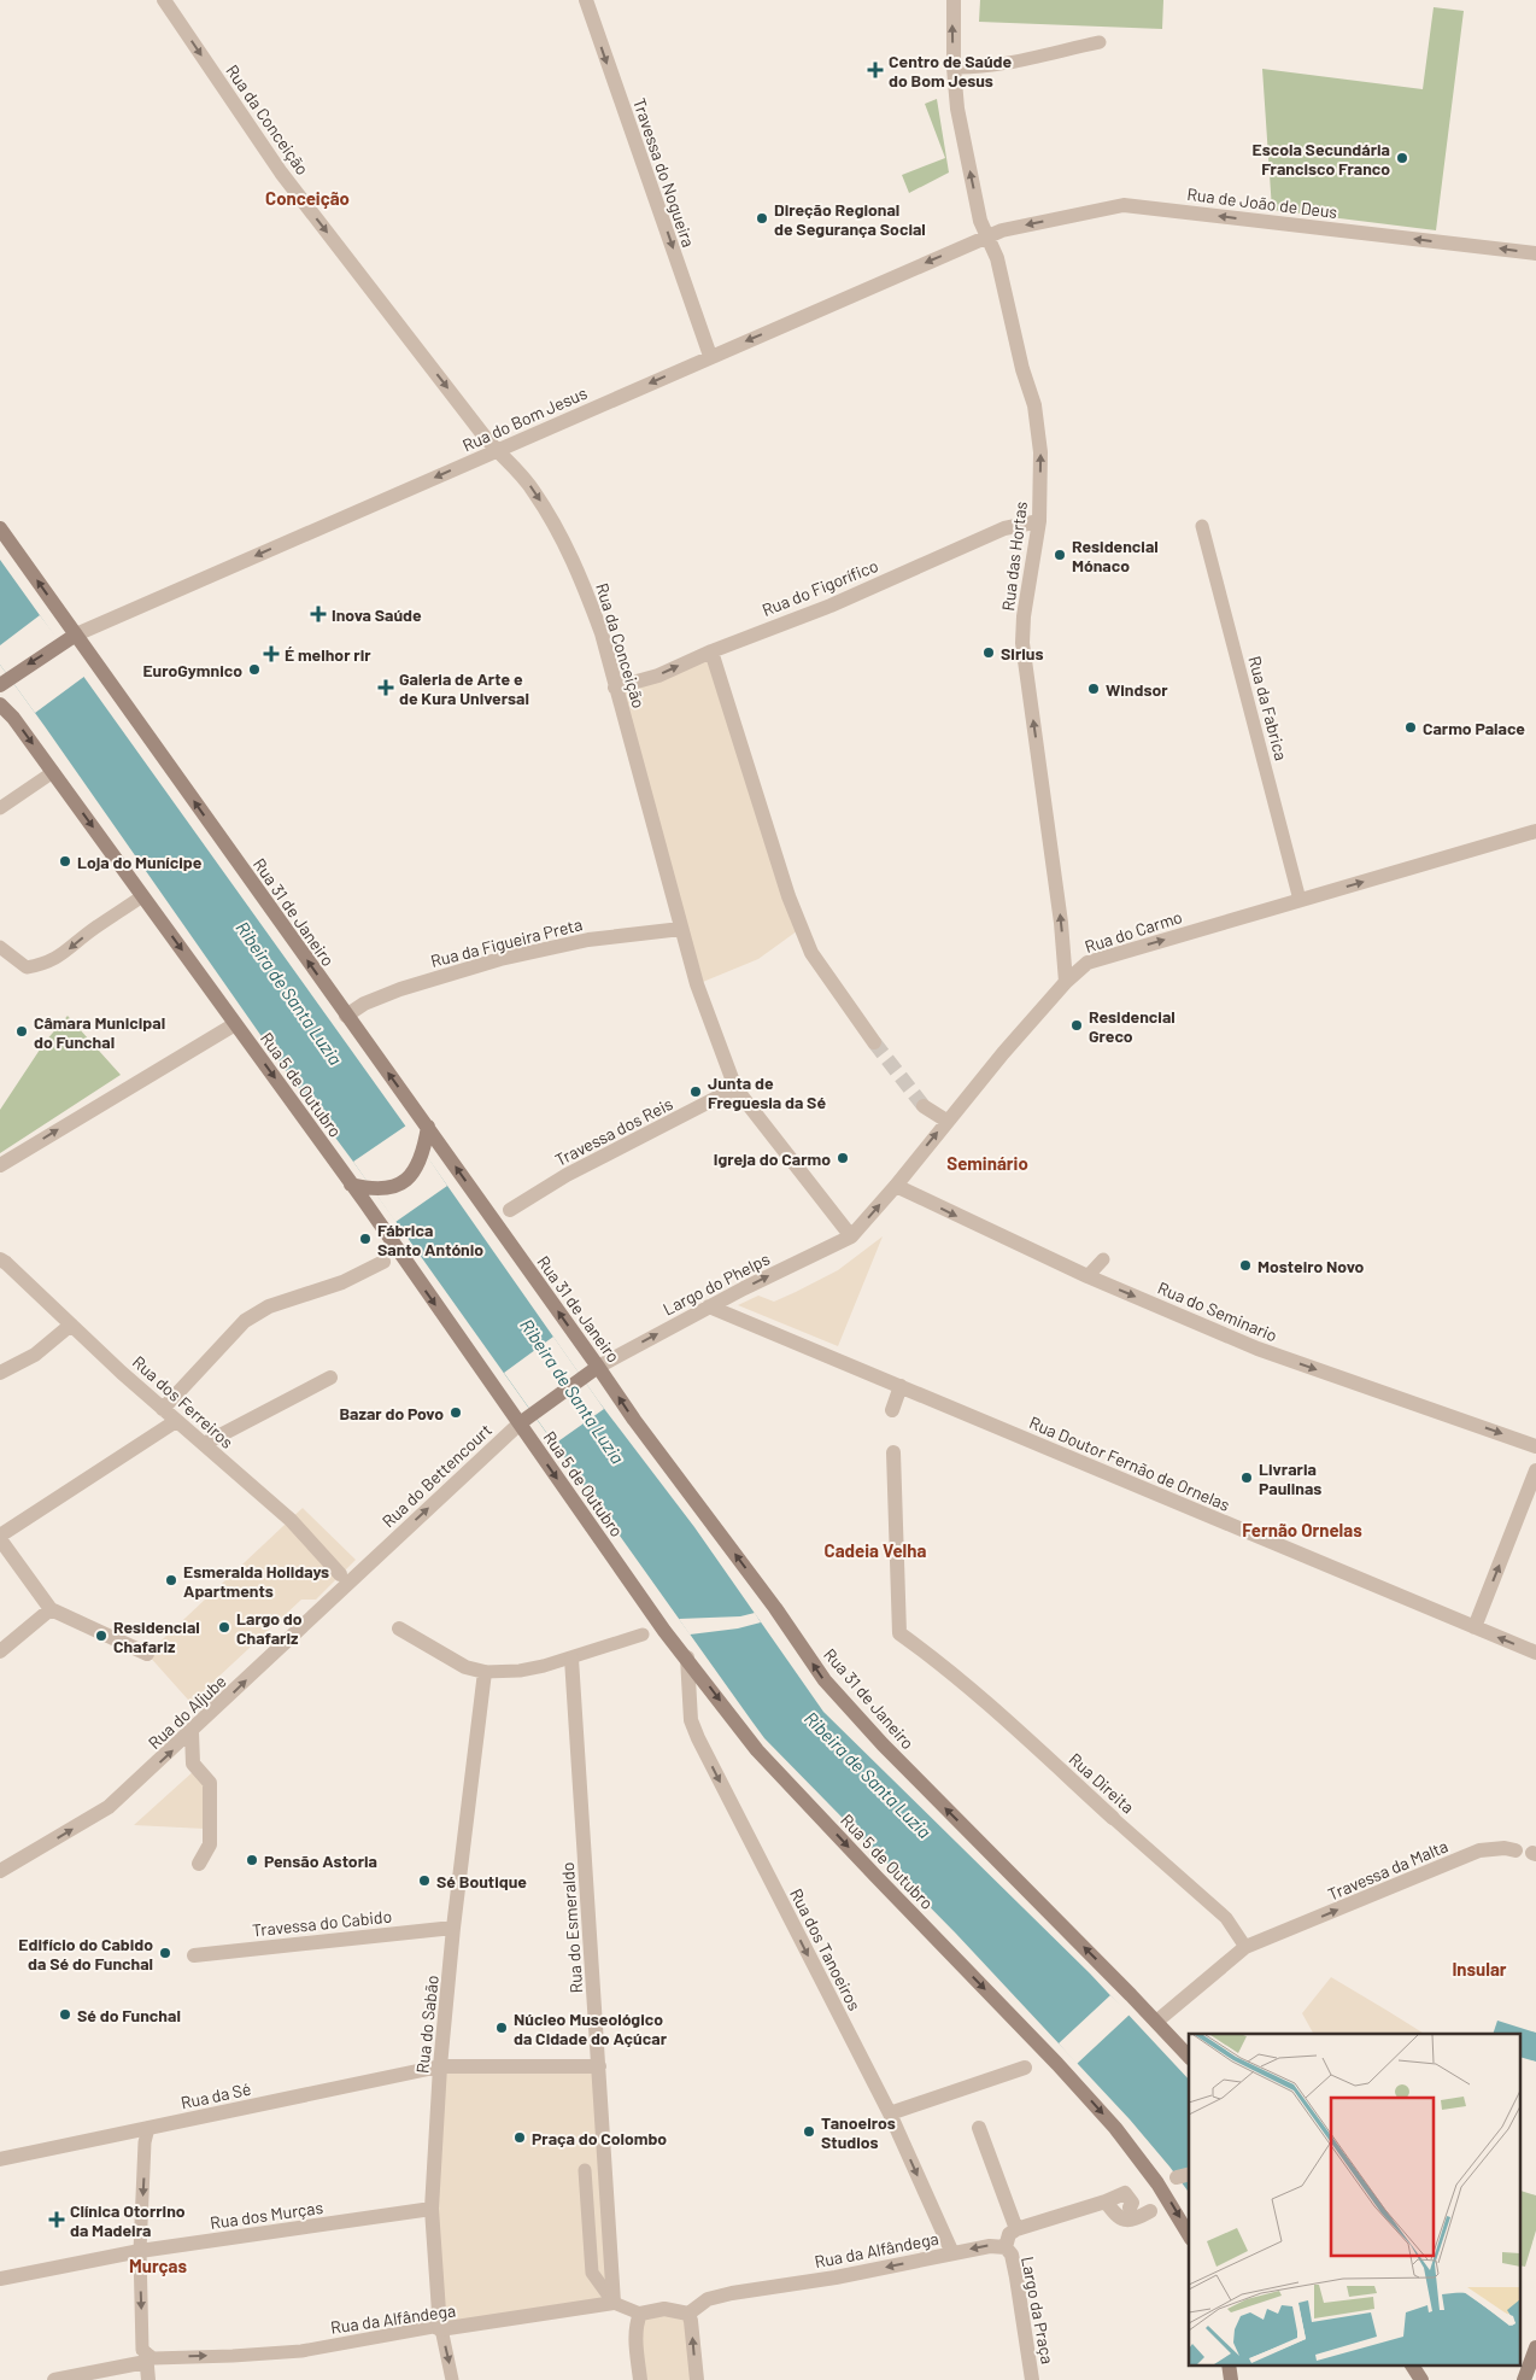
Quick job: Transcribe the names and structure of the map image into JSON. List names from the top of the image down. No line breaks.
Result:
{"streets":{"main road":["Rua 31 de Janeiro","Rua 5 de Outubro"],"street":["Rua da Conceição","Travessa do Nogueira","Rua de João de Deus","Rua do Bom Jesus","Rua das Hortas","Rua do Figorífico","Rua do Carmo","Rua da Figueira Preta","Travessa dos Reis","Largo do Phelps","Rua do Seminario","Rua dos Ferreiros","Rua Doutor Fernão de Ornelas","Rua do Bettencourt","Rua do Aljube","Rua Direita","Travessa da Malta","Travessa do Cabido","Rua do Esmeraldo","Rua dos Tanoeiros","Rua do Sabão","Rua da Sé","Rua dos Murças","Rua da Alfândega","Largo da Praça"],"lane":["Rua da Fabrica"]},"crossings":[["Rua da Conceição","Rua do Bom Jesus"],["Rua da Conceição","Rua do Figorífico"],["Rua da Conceição","Rua do Carmo"],["Rua da Conceição","Rua da Figueira Preta"],["Rua da Conceição","Travessa dos Reis"],["Rua da Conceição","Largo do Phelps"],["Travessa do Nogueira","Rua do Bom Jesus"],["Rua de João de Deus","Rua do Bom Jesus"],["Rua de João de Deus","Rua das Hortas"],["Rua do Bom Jesus","Rua das Hortas"],["Rua do Bom Jesus","Rua 31 de Janeiro"],["Rua das Hortas","Rua do Figorífico"],["Rua das Hortas","Rua do Carmo"],["Rua da Fabrica","Rua do Carmo"],["Rua 31 de Janeiro","Rua da Figueira Preta"],["Rua 31 de Janeiro","Largo do Phelps"],["Rua do Carmo","Largo do Phelps"],["Rua do Carmo","Rua do Seminario"],["Rua 5 de Outubro","Rua do Bettencourt"],["Rua 5 de Outubro","Rua dos Tanoeiros"],["Largo do Phelps","Rua Doutor Fernão de Ornelas"],["Rua do Bettencourt","Rua do Aljube"],["Rua Direita","Travessa da Malta"],["Travessa do Cabido","Rua do Sabão"],["Rua do Esmeraldo","Rua da Sé"],["Rua do Esmeraldo","Rua da Alfândega"],["Rua dos Tanoeiros","Rua da Alfândega"],["Rua do Sabão","Rua da Sé"],["Rua do Sabão","Rua dos Murças"],["Rua do Sabão","Rua da Alfândega"],["Rua da Alfândega","Largo da Praça"]],"one_way":["Rua da Conceição","Travessa do Nogueira","Rua de João de Deus","Rua do Bom Jesus","Rua das Hortas","Rua 31 de Janeiro","Rua do Carmo","Rua 5 de Outubro","Largo do Phelps","Rua do Seminario","Rua do Bettencourt","Rua do Aljube","Travessa da Malta","Rua dos Tanoeiros"],"districts":["Conceição","Seminário","Fernão Ornelas","Cadeia Velha","Insular","Murças"],"water":["Ribeira de Santa Luzia"],"places":{"health":["Centro de Saúde do Bom Jesus","Inova Saúde","É melhor rir","Galeria de Arte e de Kura Universal","Clínica Otorrino da Madeira"],"other":["Escola Secundária Francisco Franco","Direção Regional de Segurança Social","Residencial Mónaco","Sirius","EuroGymnico","Windsor","Carmo Palace","Loja do Munícipe","Residencial Greco","Câmara Municipal do Funchal","Junta de Freguesia da Sé","Igreja do Carmo","Fábrica Santo António","Mosteiro Novo","Bazar do Povo","Livraria Paulinas","Esmeralda Holidays Apartments","Largo do Chafariz","Residencial Chafariz","Pensão Astoria","Sé Boutique","Edifício do Cabido da Sé do Funchal","Sé do Funchal","Núcleo Museológico da Cidade do Açúcar","Tanoeiros Studios","Praça do Colombo"]}}
